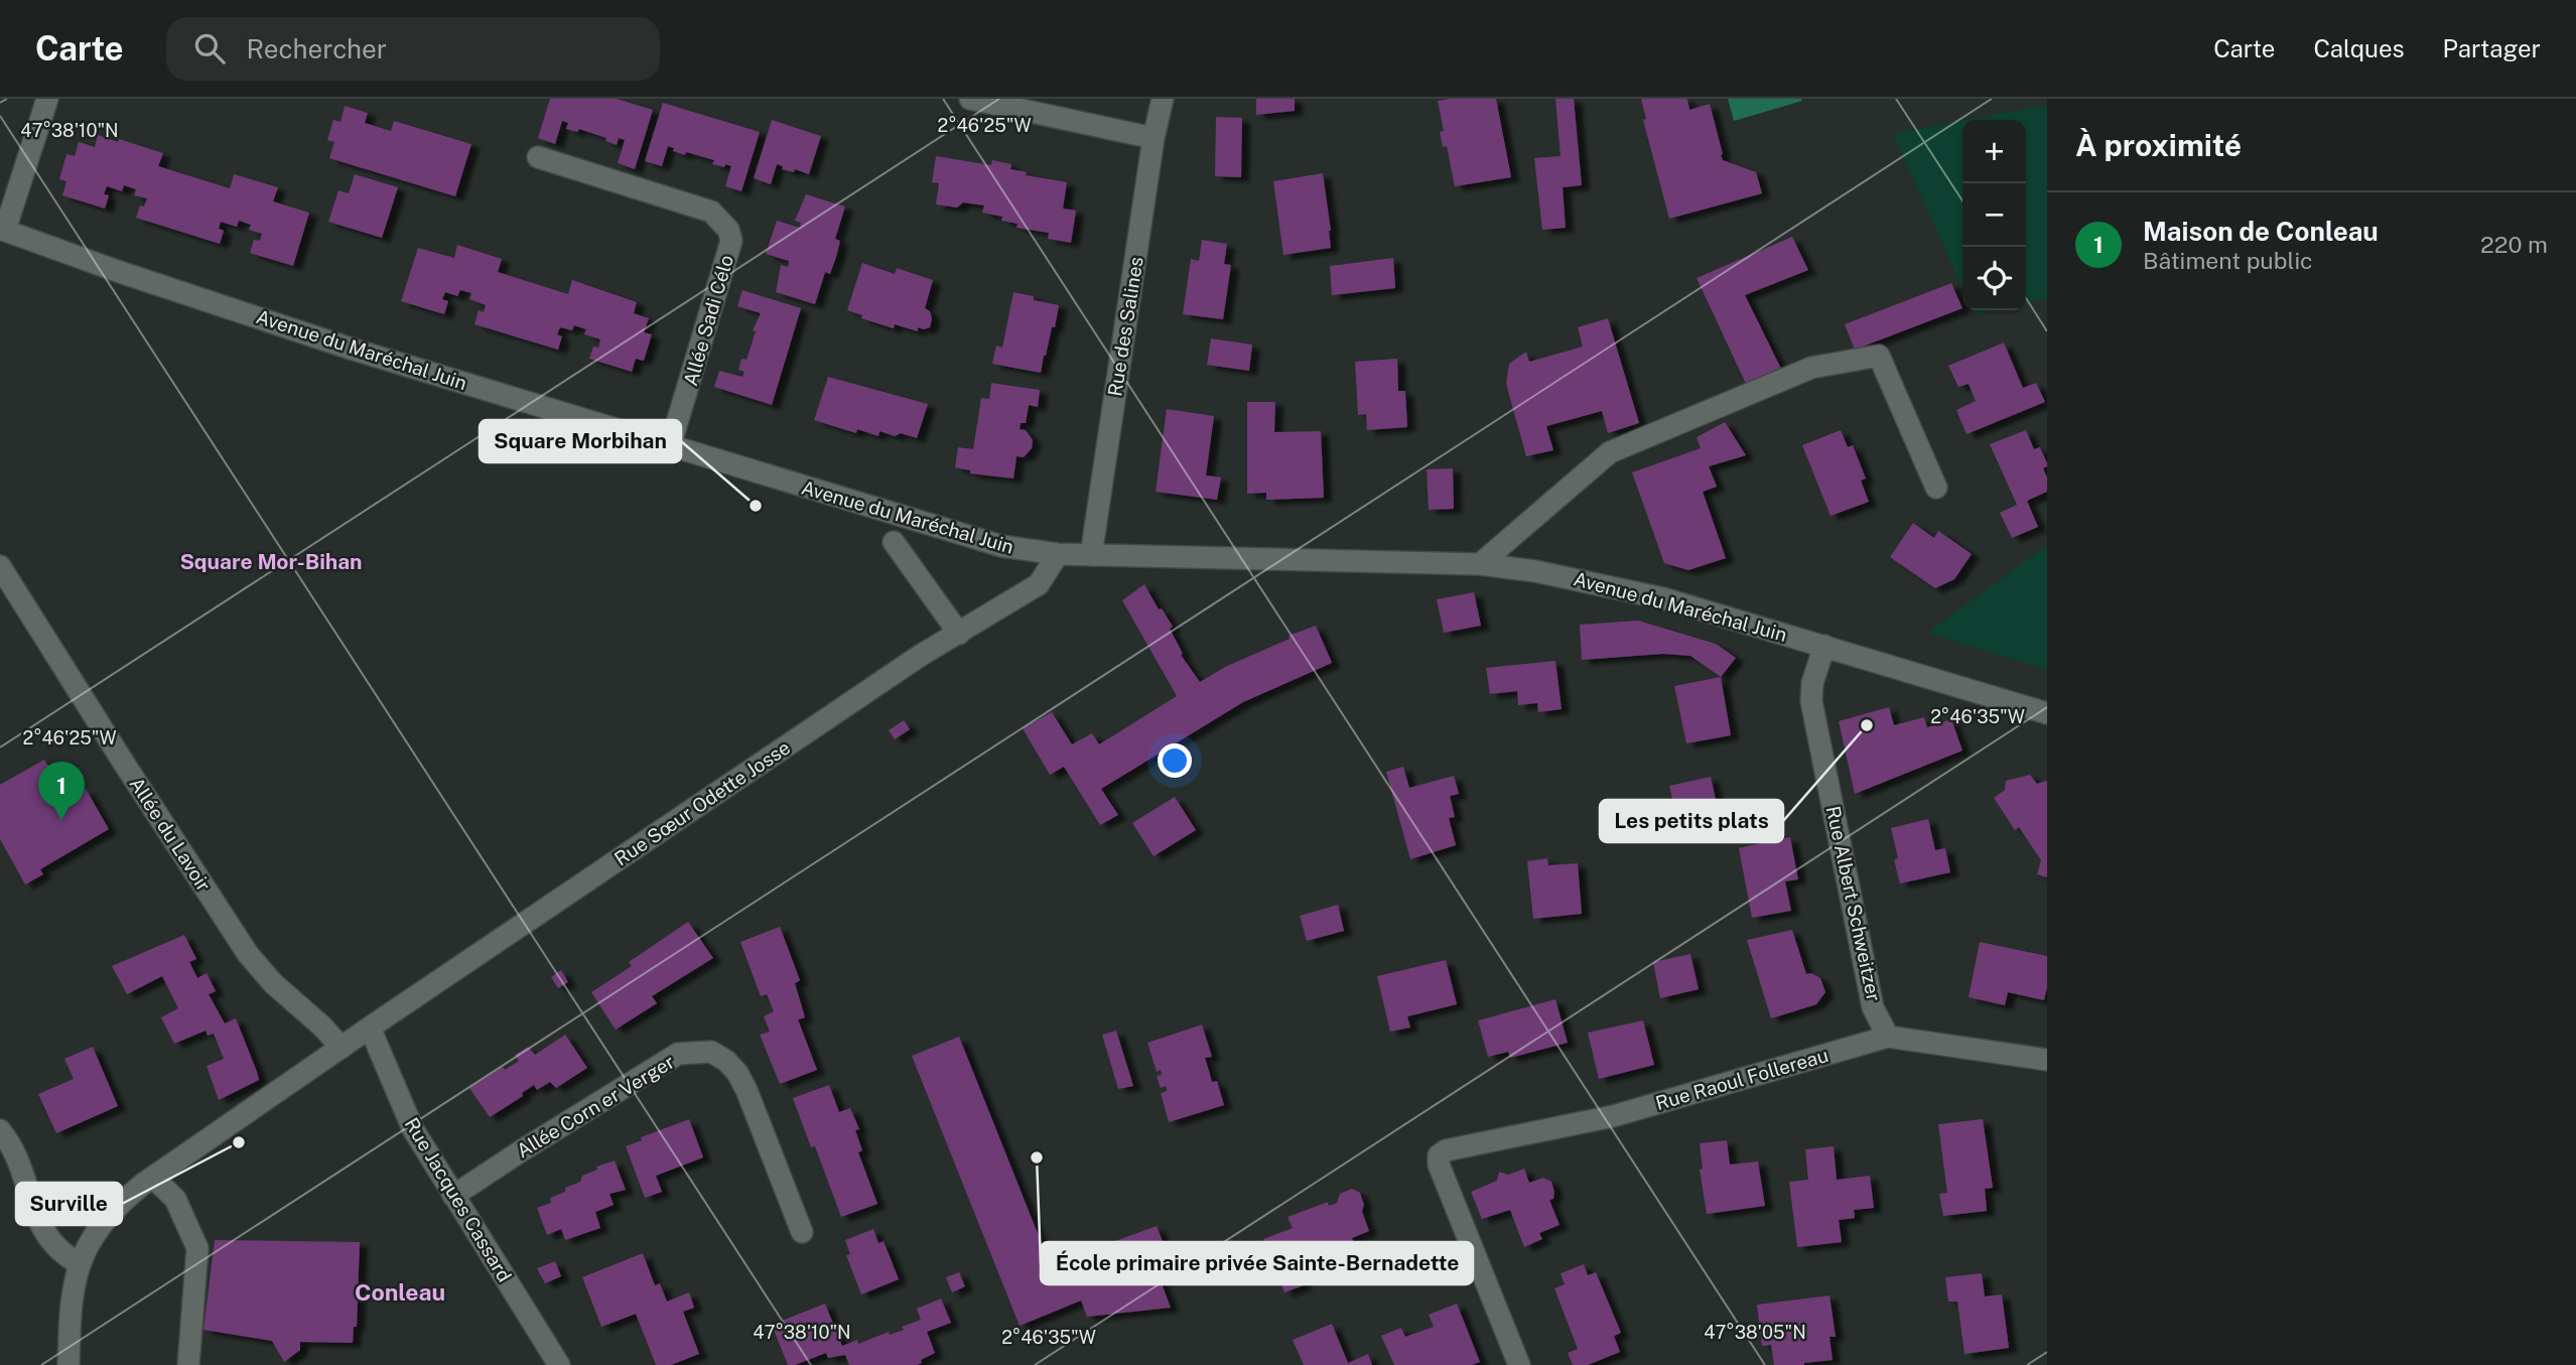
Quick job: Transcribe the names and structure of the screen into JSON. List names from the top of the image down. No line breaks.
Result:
{"streets":{"street":["Allée Sadi Célo","Rue des Salines","Avenue du Maréchal Juin","Rue Sœur Odette Josse","Allée du Lavoir","Rue Albert Schweitzer","Rue Raoul Follereau","Allée Corn er Verger","Rue Jacques Cassard"]},"crossings":[["Allée Sadi Célo","Avenue du Maréchal Juin"],["Rue des Salines","Avenue du Maréchal Juin"],["Avenue du Maréchal Juin","Rue Sœur Odette Josse"],["Avenue du Maréchal Juin","Rue Albert Schweitzer"],["Rue Sœur Odette Josse","Allée du Lavoir"],["Rue Sœur Odette Josse","Rue Jacques Cassard"],["Rue Albert Schweitzer","Rue Raoul Follereau"],["Allée Corn er Verger","Rue Jacques Cassard"]],"districts":["Square Mor-Bihan","Conleau"],"places":["Square Morbihan","Les petits plats","Surville","École primaire privée Sainte-Bernadette"],"page":{"header":"Carte","search":"Rechercher","nav":["Carte","Calques","Partager"],"heading":"À proximité","map_buttons":["+","−"],"list":[{"mark":"1","name":"Maison de Conleau","note":"Bâtiment public","value":"220 m"}],"pins":"1"},"coordinates":["2°46'25\"W","47°38'10\"N","2°46'35\"W","47°38'05\"N"]}
